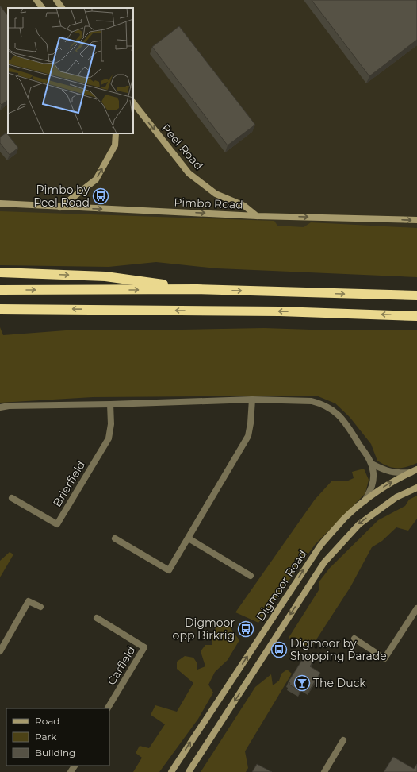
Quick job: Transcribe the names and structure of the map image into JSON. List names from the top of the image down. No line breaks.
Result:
{"streets":{"street":["Peel Road","Pimbo Road","Brierfield","Digmoor Road","Carfield"]},"crossings":[["Peel Road","Pimbo Road"]],"one_way":["Peel Road","Pimbo Road"],"places":{"bus stop":["Pimbo by Peel Road","Digmoor opp Birkrig","Digmoor by Shopping Parade"],"bar":["The Duck"]},"legend":["Road","Park","Building"]}
